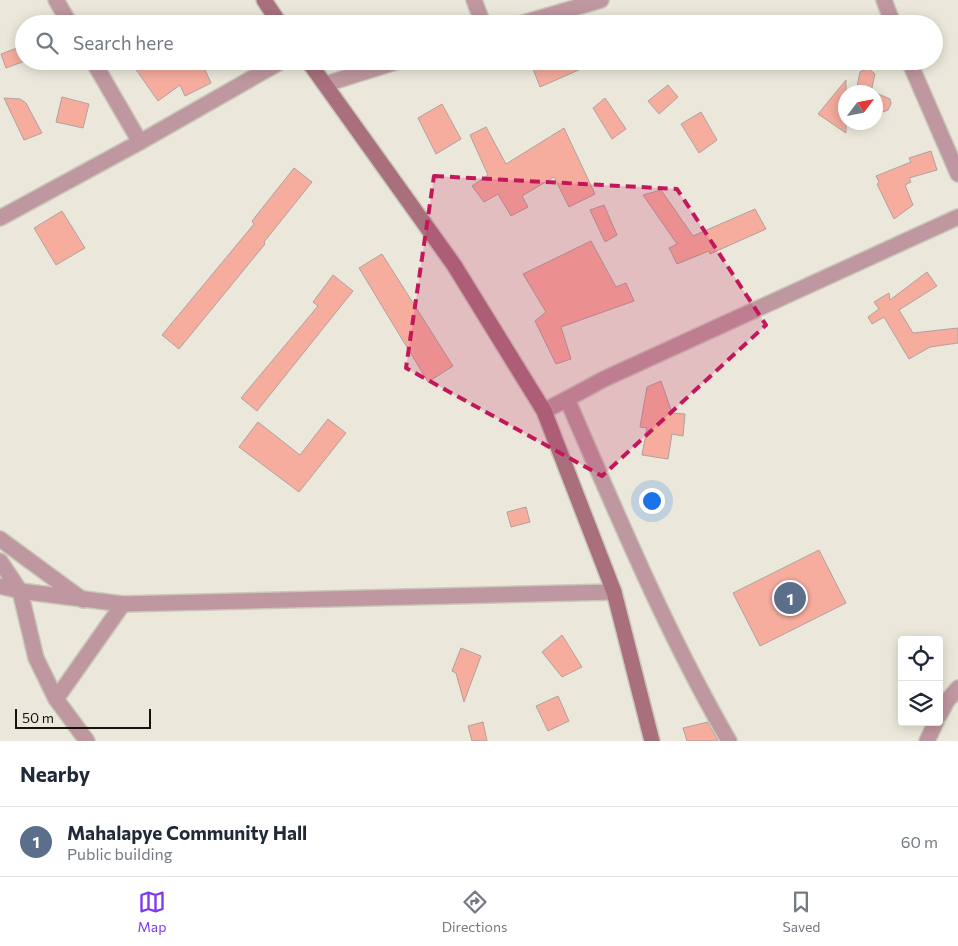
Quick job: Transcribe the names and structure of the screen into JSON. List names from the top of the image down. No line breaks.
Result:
{"scale_bar":"50 m","north":"top right","page":{"search":"Search here","pins":"1","scale":"50 m","heading":"Nearby","list":[{"mark":"1","name":"Mahalapye Community Hall","note":"Public building","value":"60 m"}],"nav":["Map","Directions","Saved"]}}
